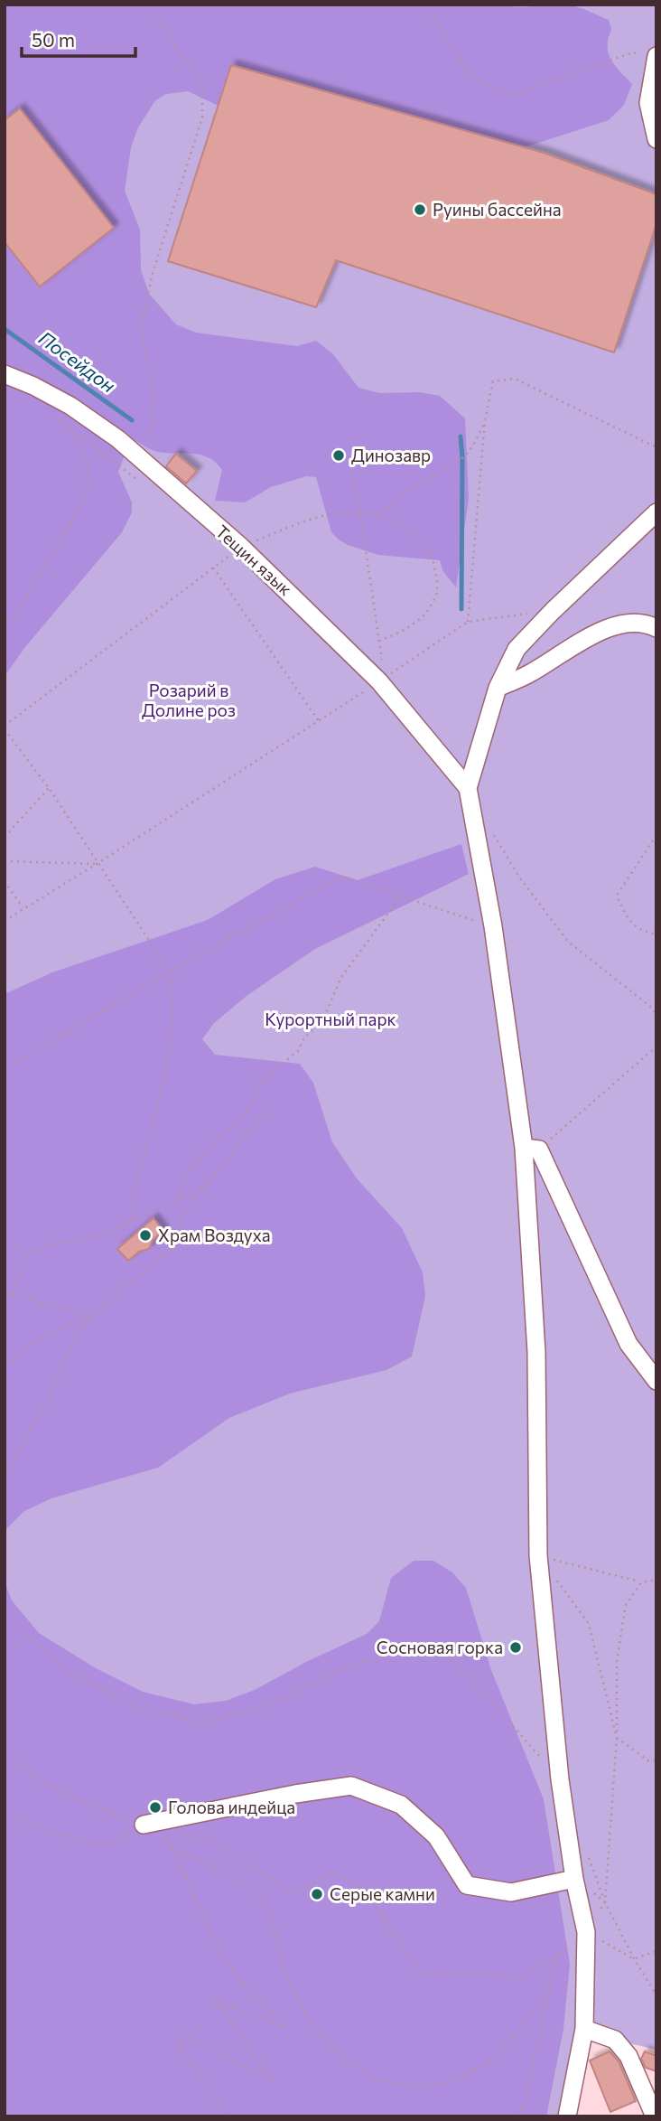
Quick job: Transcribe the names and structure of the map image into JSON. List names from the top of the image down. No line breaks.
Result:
{"streets":{"lane":["Тещин язык"]},"water":["Посейдон"],"parks":["Розарий в Долине роз","Курортный парк"],"places":["Руины бассейна","Динозавр","Храм Воздуха","Сосновая горка","Голова индейца","Серые камни"],"scale_bar":"50 m"}
